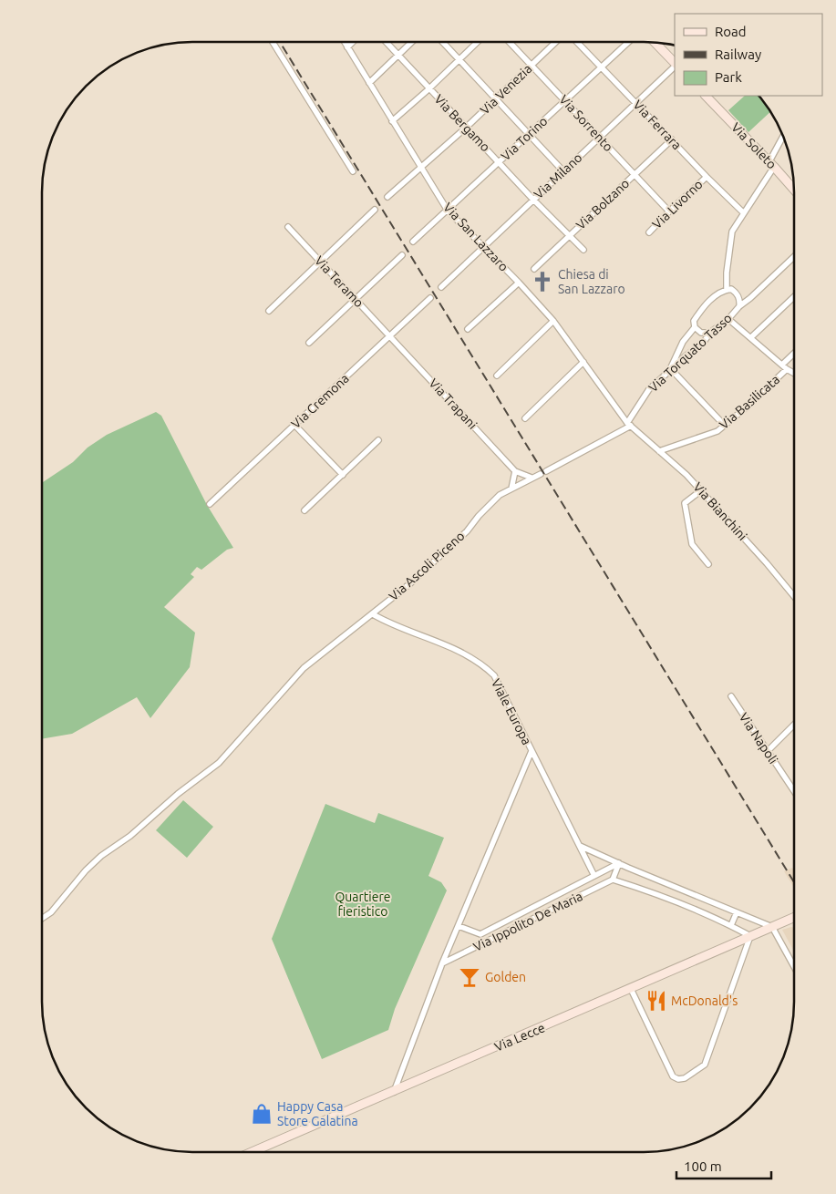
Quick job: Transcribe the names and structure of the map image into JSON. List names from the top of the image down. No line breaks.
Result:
{"streets":{"main road":["Via Soleto","Via Lecce"],"street":["Via Venezia","Via Bergamo","Via Sorrento","Via Ferrara","Via Torino","Via Milano","Via Bolzano","Via Livorno","Via San Lazzaro","Via Teramo","Via Torquato Tasso","Via Cremona","Via Basilicata","Via Trapani","Via Bianchini","Via Ascoli Piceno","Viale Europa","Via Napoli","Via Ippolito De Maria"]},"crossings":[["Via Venezia","Via Bergamo"],["Via Venezia","Via Sorrento"],["Via Venezia","Via San Lazzaro"],["Via Bergamo","Via Torino"],["Via Bergamo","Via Milano"],["Via Bergamo","Via Bolzano"],["Via Sorrento","Via Torino"],["Via Sorrento","Via Milano"],["Via Sorrento","Via Bolzano"],["Via Sorrento","Via Livorno"],["Via Ferrara","Via Torino"],["Via Ferrara","Via Milano"],["Via Ferrara","Via Bolzano"],["Via Ferrara","Via Livorno"],["Via Torino","Via San Lazzaro"],["Via Milano","Via San Lazzaro"],["Via San Lazzaro","Via Torquato Tasso"],["Via San Lazzaro","Via Bianchini"],["Via Teramo","Via Cremona"],["Via Teramo","Via Trapani"],["Via Torquato Tasso","Via Bianchini"],["Via Torquato Tasso","Via Ascoli Piceno"],["Via Cremona","Via Trapani"],["Via Basilicata","Via Bianchini"],["Via Trapani","Via Ascoli Piceno"],["Via Ascoli Piceno","Viale Europa"],["Viale Europa","Via Ippolito De Maria"],["Via Ippolito De Maria","Via Lecce"]],"parks":["Quartiere fieristico"],"places":{"church":["Chiesa di San Lazzaro"],"bar":["Golden"],"restaurant":["McDonald's"],"shop":["Happy Casa Store Galatina"]},"legend":["Road","Railway","Park"],"scale_bar":"100 m"}
